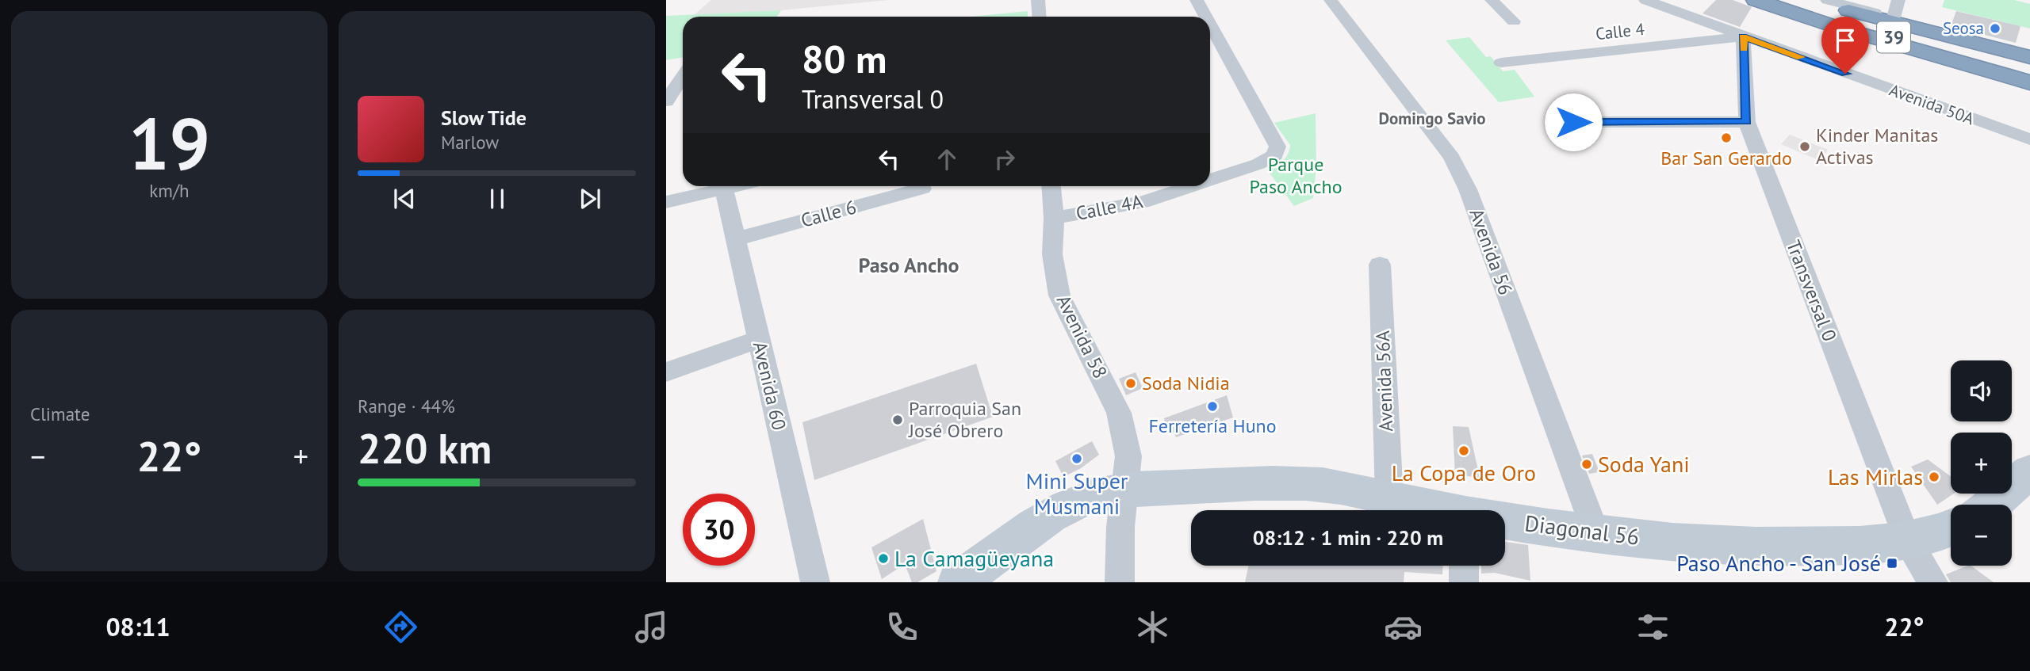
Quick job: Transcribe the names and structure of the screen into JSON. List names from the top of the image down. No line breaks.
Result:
{"streets":{"highway":["39"],"main road":["Diagonal 56"],"street":["Calle 4","Avenida 50A","Calle 4A","Calle 6","Avenida 56","Transversal 0","Avenida 58","Avenida 56A","Avenida 60"]},"crossings":[["Calle 4","Avenida 50A"],["Calle 4","Transversal 0"],["Avenida 50A","Transversal 0"],["Calle 4A","Avenida 58"],["Calle 6","Avenida 60"],["Avenida 56","Diagonal 56"],["Transversal 0","Diagonal 56"],["Avenida 58","Diagonal 56"],["Avenida 56A","Diagonal 56"]],"districts":["Domingo Savio","Paso Ancho"],"parks":["Parque Paso Ancho"],"places":{"other":["Seosa","Bar San Gerardo","Kinder Manitas Activas","Soda Nidia","Ferretería Huno","Parroquia San José Obrero","La Copa de Oro","Mini Super Musmani","Soda Yani","Las Mirlas","La Camagüeyana"],"transit":["Paso Ancho - San José"]},"page":{"tile":[["19","km/h"],"Climate",["Range · 44%","220 km"]],"turn":["80 m","Transversal 0"],"song":["Slow Tide","Marlow"],"map_buttons":["+","−"],"heat":["−","22°","+"],"limit":"30","trip":"08:12 · 1 min · 220 m","tabs":["08:11","22°"]}}
